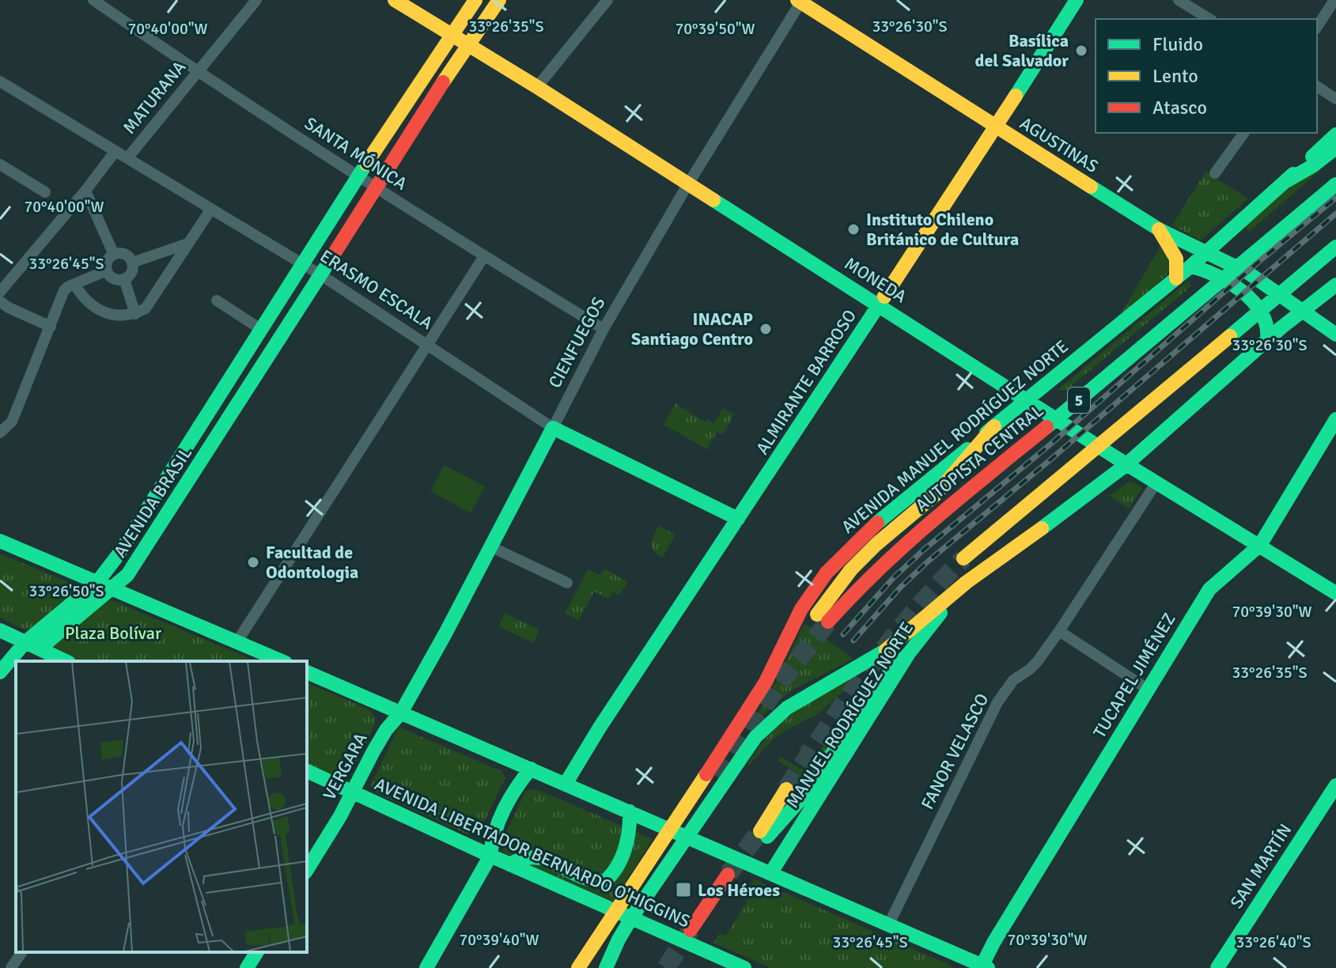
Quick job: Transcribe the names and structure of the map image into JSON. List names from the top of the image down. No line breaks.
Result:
{"streets":{"main road":["AGUSTINAS","MONEDA","ERASMO ESCALA","CIENFUEGOS","ALMIRANTE BARROSO","5","AVENIDA MANUEL RODRÍGUEZ NORTE","AUTOPISTA CENTRAL","AVENIDA BRASIL","TUCAPEL JIMÉNEZ","MANUEL RODRÍGUEZ NORTE","VERGARA","AVENIDA LIBERTADOR BERNARDO O'HIGGINS","SAN MARTÍN"],"street":["MATURANA","SANTA MÓNICA","FANOR VELASCO"]},"crossings":[["MATURANA","SANTA MÓNICA"],["MATURANA","ERASMO ESCALA"],["AGUSTINAS","CIENFUEGOS"],["AGUSTINAS","ALMIRANTE BARROSO"],["AGUSTINAS","AVENIDA MANUEL RODRÍGUEZ NORTE"],["SANTA MÓNICA","CIENFUEGOS"],["SANTA MÓNICA","AVENIDA BRASIL"],["MONEDA","CIENFUEGOS"],["MONEDA","ALMIRANTE BARROSO"],["MONEDA","AVENIDA MANUEL RODRÍGUEZ NORTE"],["MONEDA","AVENIDA BRASIL"],["MONEDA","TUCAPEL JIMÉNEZ"],["MONEDA","FANOR VELASCO"],["ERASMO ESCALA","CIENFUEGOS"],["ERASMO ESCALA","ALMIRANTE BARROSO"],["ERASMO ESCALA","AVENIDA BRASIL"],["CIENFUEGOS","VERGARA"],["AVENIDA MANUEL RODRÍGUEZ NORTE","AUTOPISTA CENTRAL"],["AVENIDA MANUEL RODRÍGUEZ NORTE","AVENIDA LIBERTADOR BERNARDO O'HIGGINS"],["VERGARA","AVENIDA LIBERTADOR BERNARDO O'HIGGINS"]],"parks":["Plaza Bolívar"],"places":{"other":["Basílica del Salvador","Instituto Chileno Británico de Cultura","INACAP Santiago Centro","Facultad de Odontologia"],"transit":["Los Héroes"]},"legend":["Fluido","Lento","Atasco"],"coordinates":["33°26'35\"S","33°26'30\"S","70°40'00\"W","70°39'50\"W","33°26'45\"S","33°26'50\"S","70°39'30\"W","70°39'40\"W","33°26'40\"S"]}
